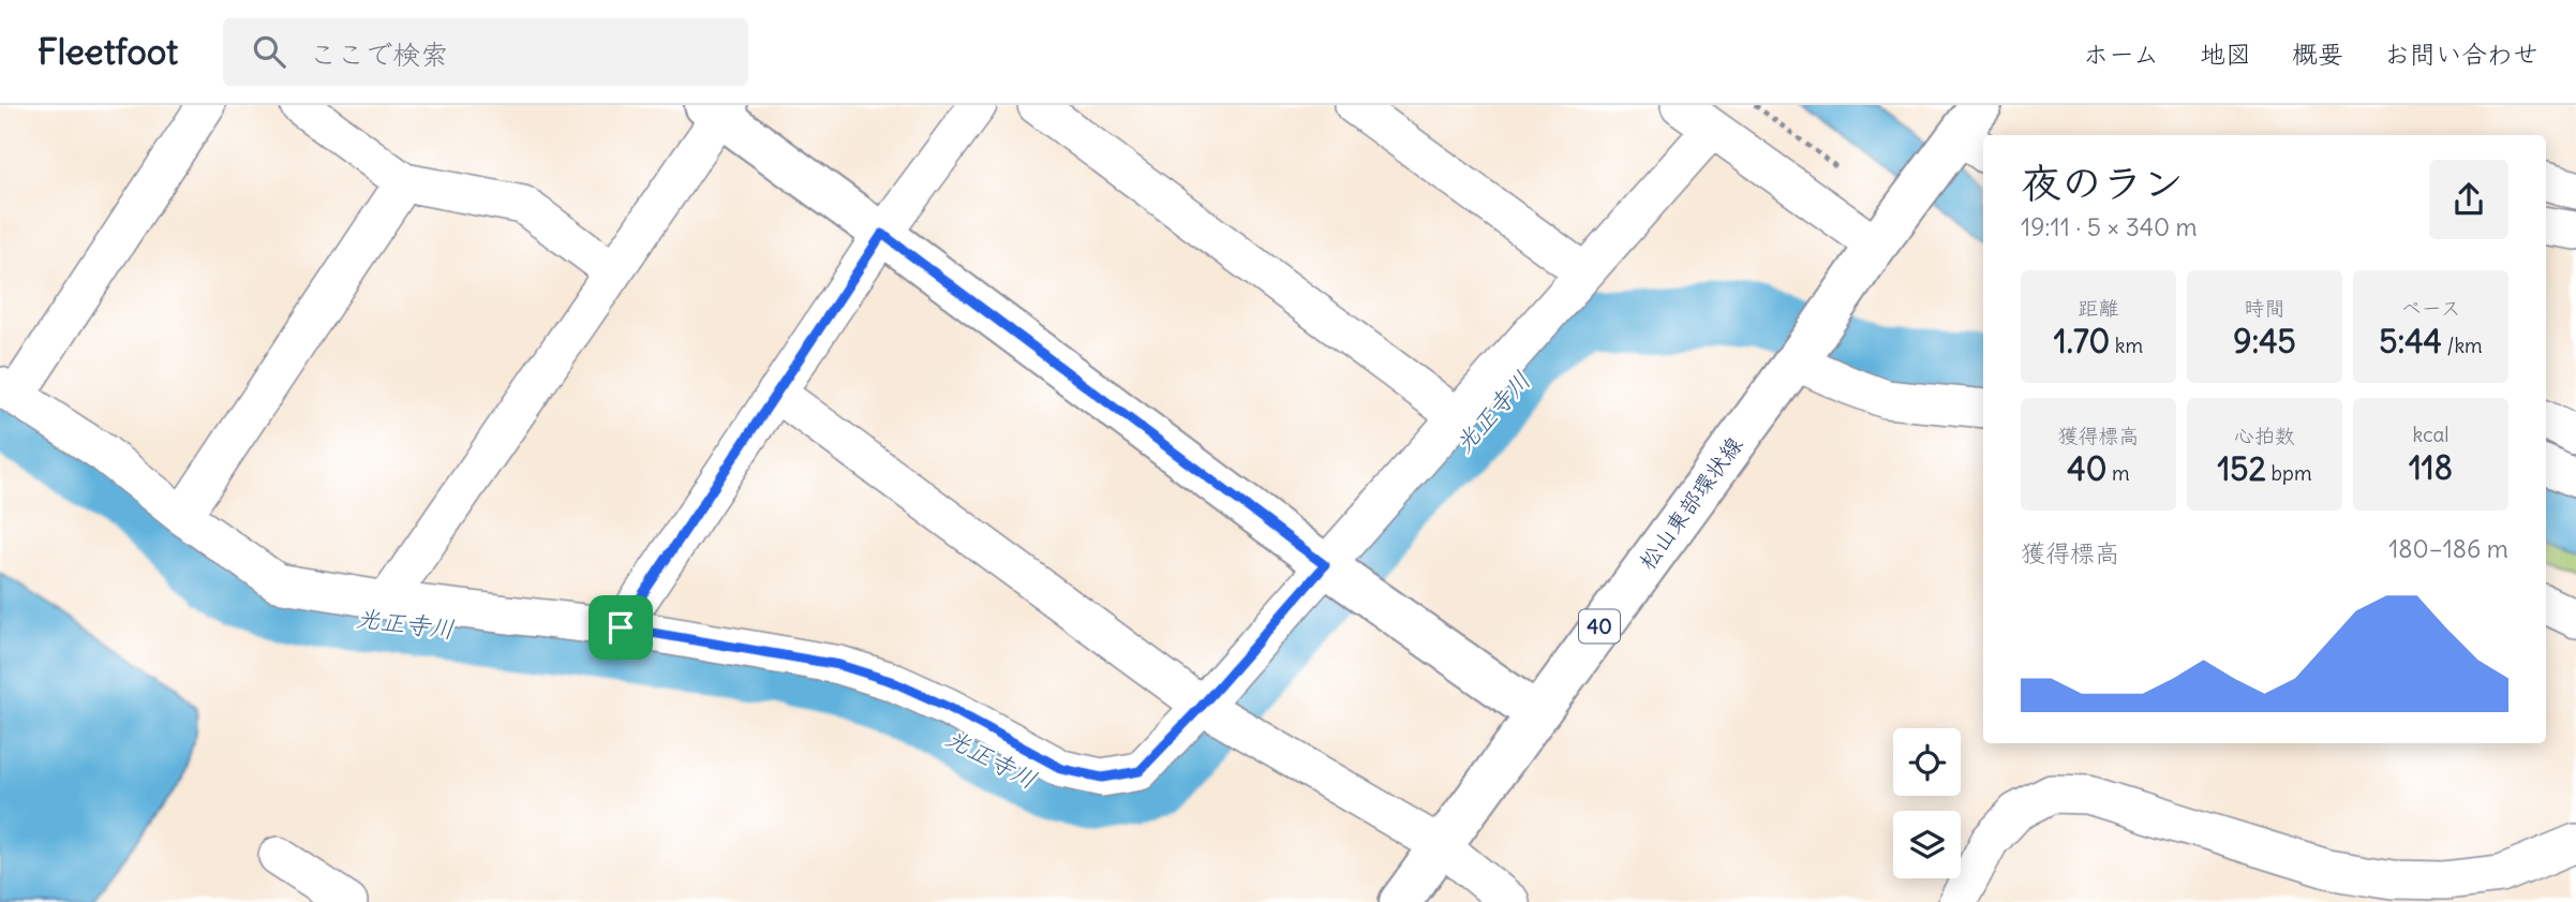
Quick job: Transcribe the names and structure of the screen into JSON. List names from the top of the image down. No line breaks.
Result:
{"streets":{"street":["松山東部環状線","40"]},"water":["光正寺川"],"page":{"header":"Fleetfoot","search":"ここで検索","nav":["ホーム","地図","概要","お問い合わせ"],"heading":["夜のラン","19:11 · 5 × 340 m"],"stats":[["距離","1.70 km"],["時間","9:45"],["ペース","5:44 /km"],["獲得標高","40 m"],["心拍数","152 bpm"],["kcal","118"]],"chart":["獲得標高","180–186 m"]}}
